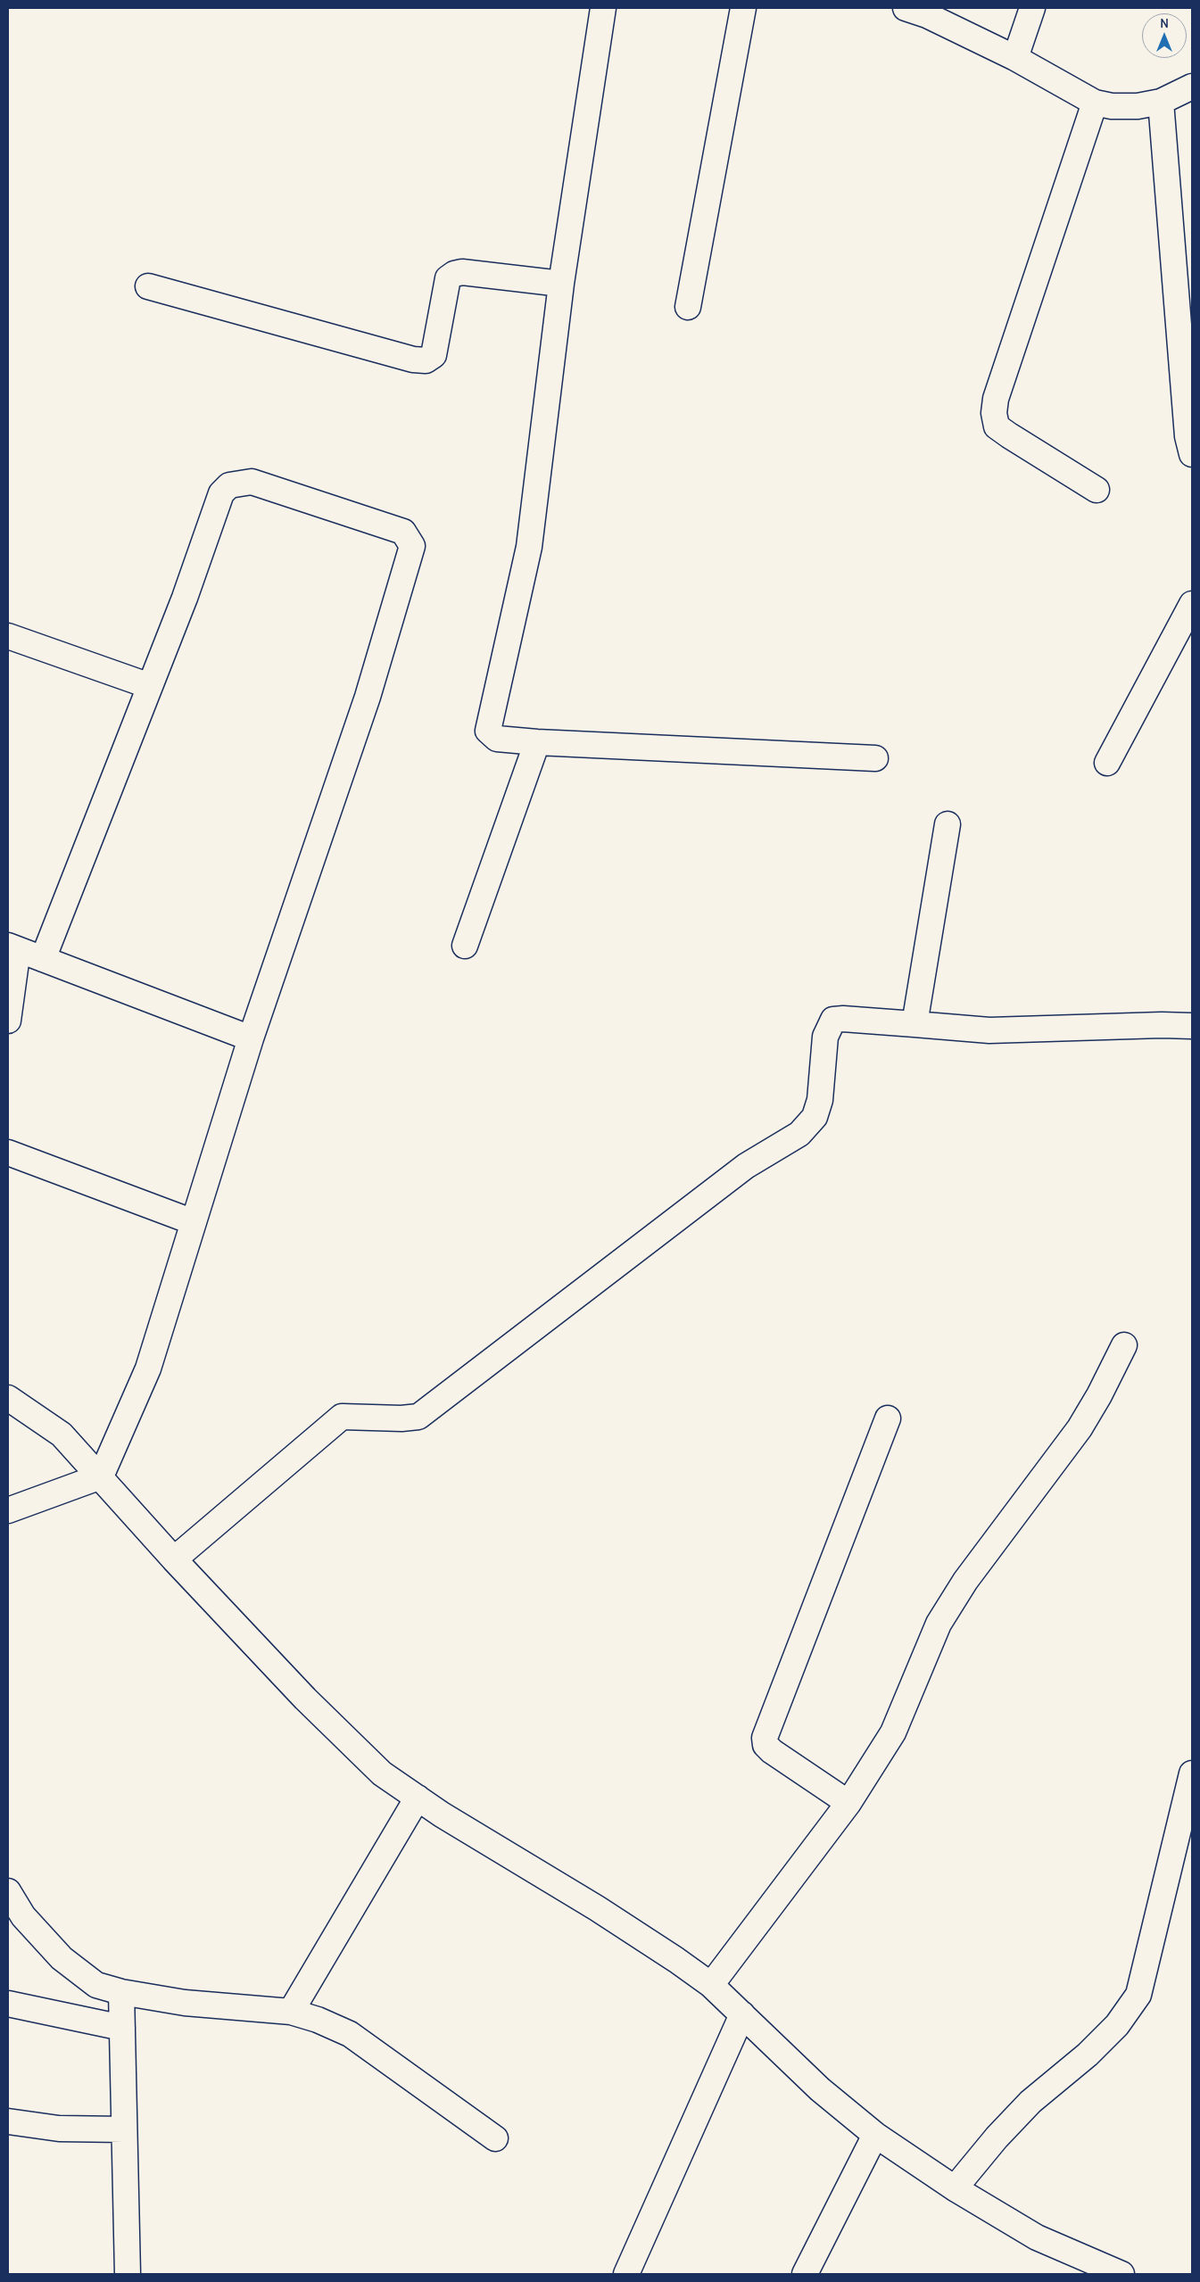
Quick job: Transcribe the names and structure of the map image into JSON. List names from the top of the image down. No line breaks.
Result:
{"north":"top"}
